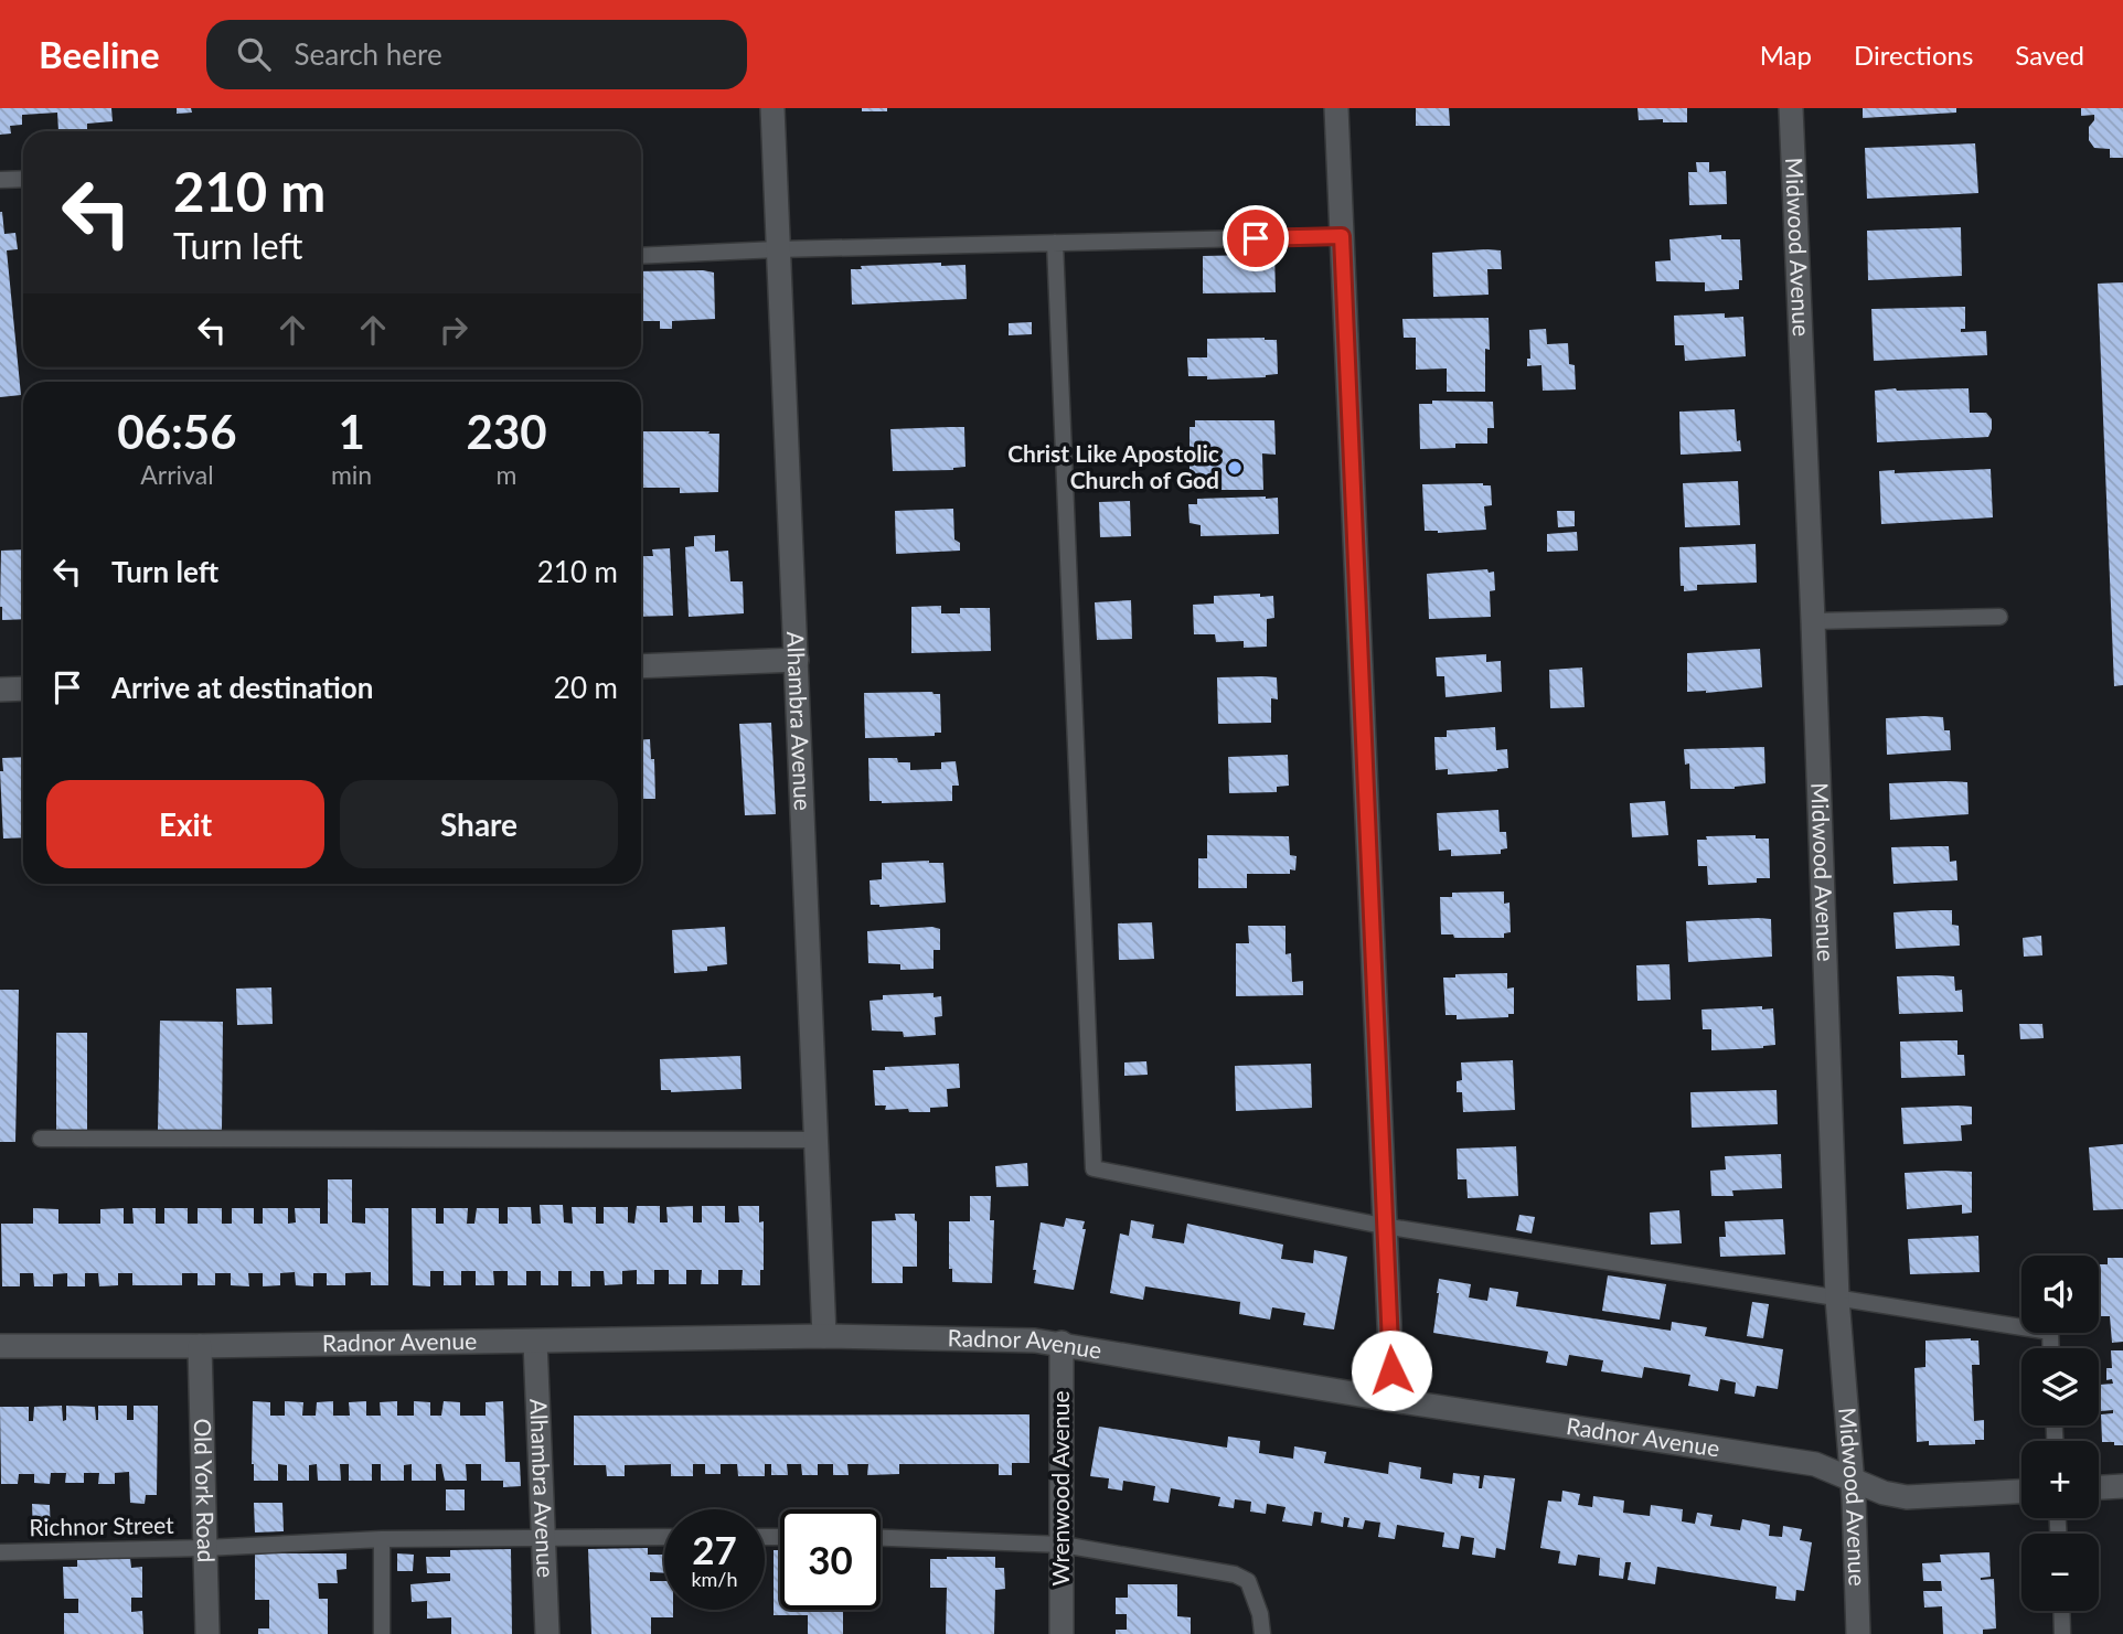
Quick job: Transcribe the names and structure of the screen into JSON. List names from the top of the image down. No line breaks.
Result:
{"streets":{"street":["Midwood Avenue","Alhambra Avenue","Radnor Avenue","Wrenwood Avenue","Old York Road"],"lane":["Richnor Street"]},"crossings":[["Midwood Avenue","Radnor Avenue"],["Alhambra Avenue","Radnor Avenue"],["Alhambra Avenue","Richnor Street"],["Radnor Avenue","Wrenwood Avenue"],["Radnor Avenue","Old York Road"],["Old York Road","Richnor Street"]],"places":["Christ Like Apostolic Church of God"],"page":{"header":"Beeline","search":"Search here","nav":["Map","Directions","Saved"],"turn":["210 m","Turn left"],"eta":["06:56","Arrival","1","min","230","m"],"list":[{"name":"Turn left","value":"210 m"},{"name":"Arrive at destination","value":"20 m"}],"buttons":["Exit","Share"],"map_buttons":["+","−"],"speed":"27 km/h","limit":"30"}}
